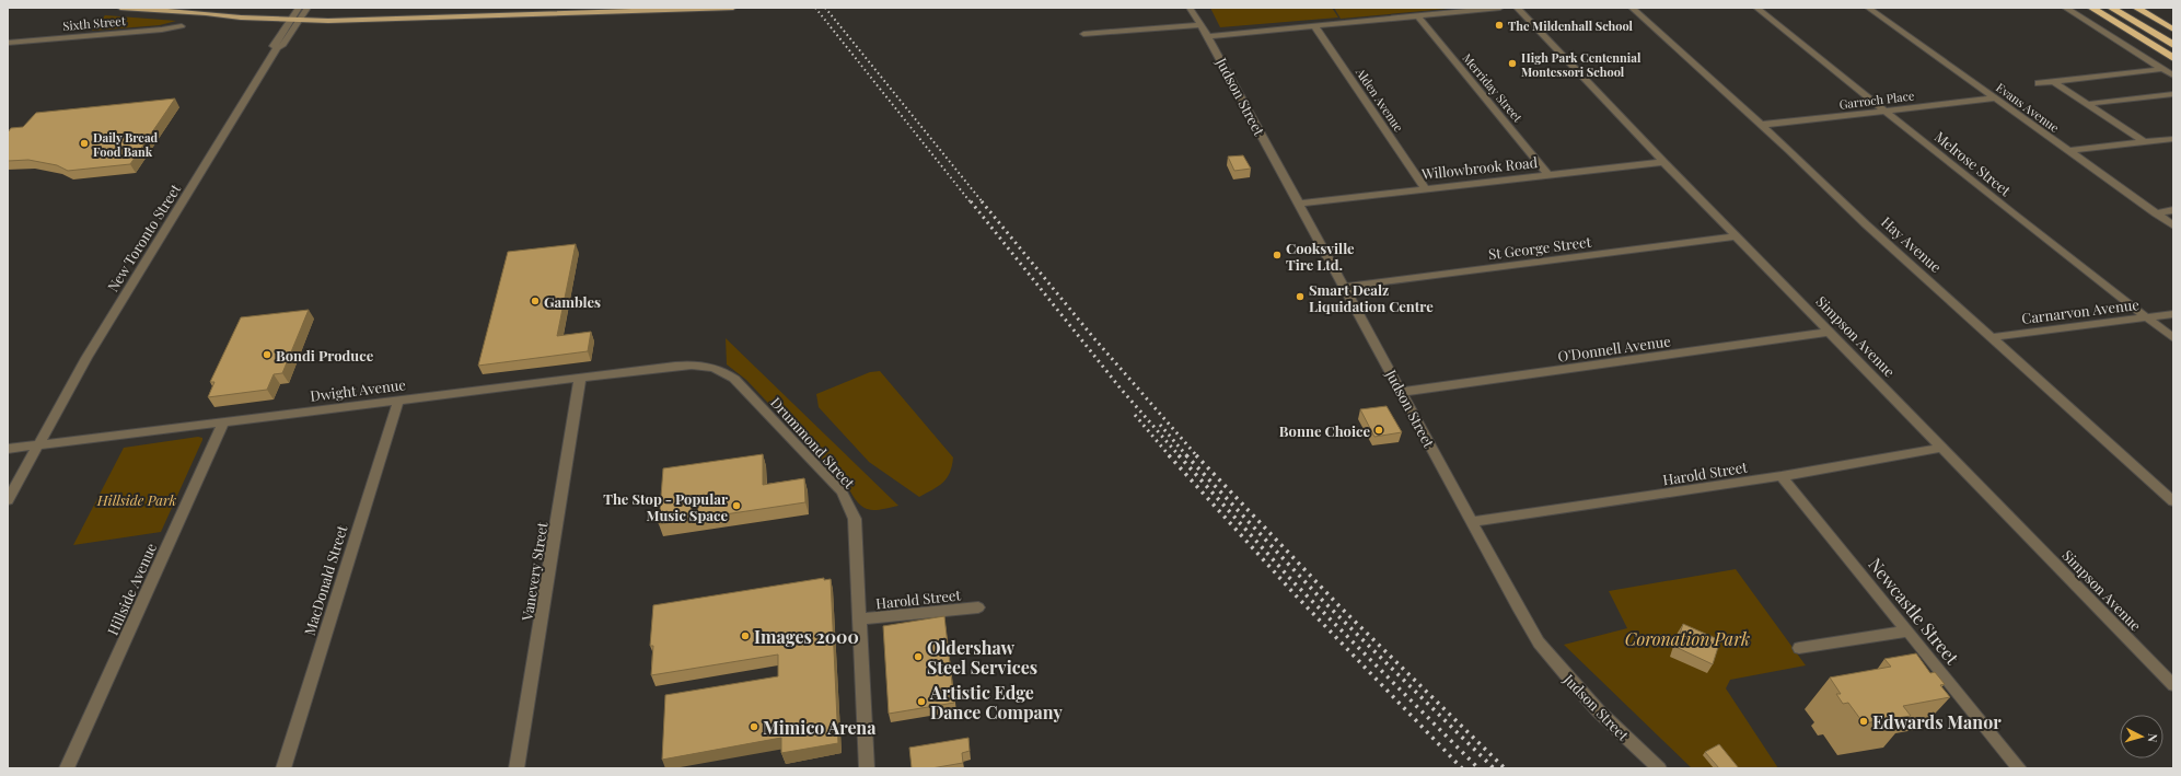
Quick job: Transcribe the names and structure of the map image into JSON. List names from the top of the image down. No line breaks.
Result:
{"streets":{"street":["Sixth Street","Merriday Street","Judson Street","Alden Avenue","Garroch Place","Evans Avenue","Melrose Street","Willowbrook Road","New Toronto Street","Hay Avenue","St George Street","Carnarvon Avenue","Simpson Avenue","O'Donnell Avenue","Dwight Avenue","Drummond Street","Harold Street","Vanevery Street","MacDonald Street","Hillside Avenue","Newcastle Street"]},"crossings":[["Merriday Street","Willowbrook Road"],["Judson Street","Willowbrook Road"],["Judson Street","St George Street"],["Judson Street","O'Donnell Avenue"],["Judson Street","Harold Street"],["Alden Avenue","Willowbrook Road"],["Garroch Place","Evans Avenue"],["Garroch Place","Melrose Street"],["Garroch Place","Hay Avenue"],["Melrose Street","Carnarvon Avenue"],["Willowbrook Road","Simpson Avenue"],["New Toronto Street","Dwight Avenue"],["Hay Avenue","Carnarvon Avenue"],["St George Street","Simpson Avenue"],["Simpson Avenue","O'Donnell Avenue"],["Simpson Avenue","Harold Street"],["Dwight Avenue","Drummond Street"],["Dwight Avenue","Vanevery Street"],["Dwight Avenue","MacDonald Street"],["Dwight Avenue","Hillside Avenue"],["Drummond Street","Harold Street"],["Harold Street","Newcastle Street"]],"parks":["Hillside Park","Coronation Park"],"places":["The Mildenhall School","High Park Centennial Montessori School","Daily Bread Food Bank","Cooksville Tire Ltd.","Smart Dealz Liquidation Centre","Gambles","Bondi Produce","Bonne Choice","The Stop - Popular Music Space","Images 2000","Oldershaw Steel Services","Artistic Edge Dance Company","Edwards Manor","Mimico Arena"],"north":"right"}
